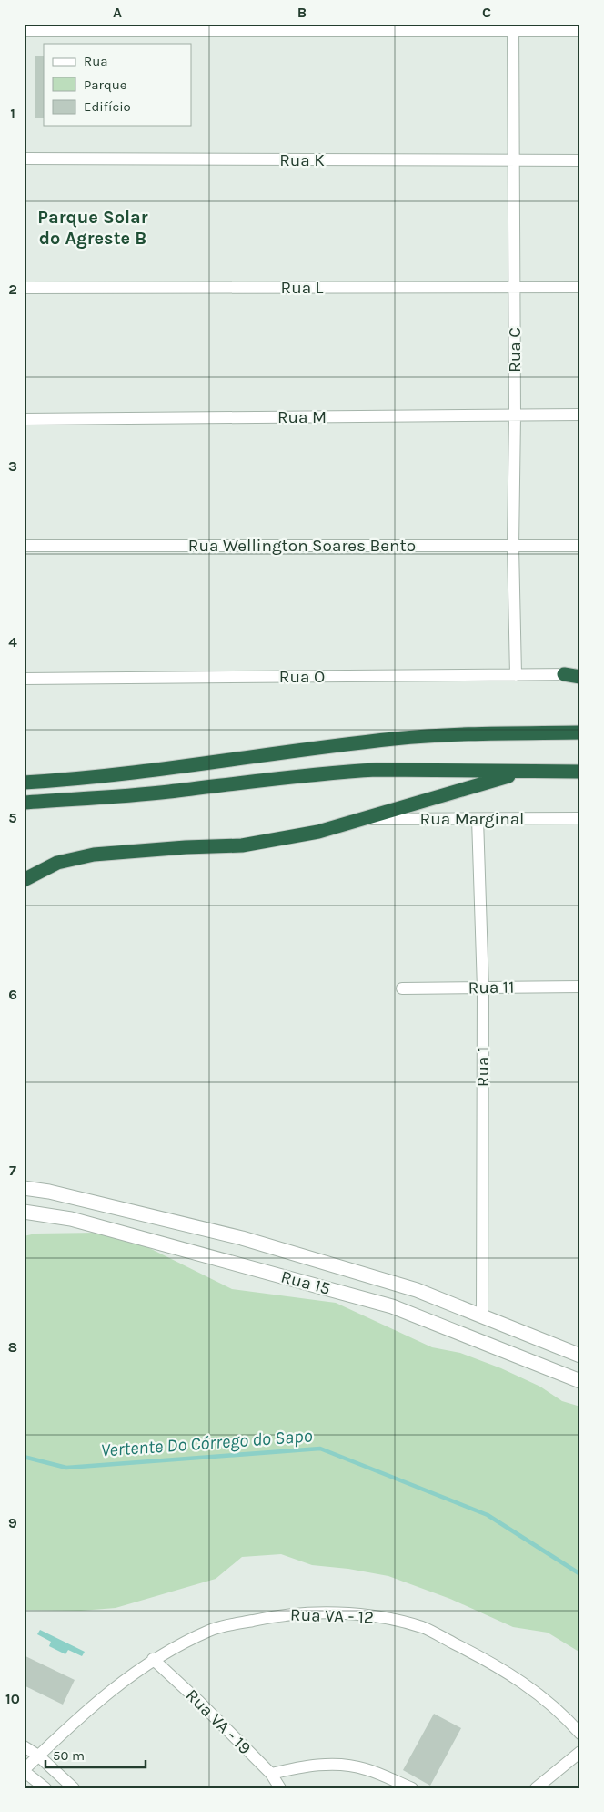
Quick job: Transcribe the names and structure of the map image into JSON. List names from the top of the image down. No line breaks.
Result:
{"streets":{"street":["Rua K","Rua L","Rua C","Rua M","Rua Wellington Soares Bento","Rua O","Rua Marginal","Rua 11","Rua 1","Rua 15","Rua VA - 12","Rua VA - 19"]},"crossings":[["Rua K","Rua C"],["Rua L","Rua C"],["Rua C","Rua M"],["Rua C","Rua Wellington Soares Bento"],["Rua C","Rua O"],["Rua Marginal","Rua 1"],["Rua 11","Rua 1"],["Rua 1","Rua 15"],["Rua VA - 12","Rua VA - 19"]],"districts":["Parque Solar do Agreste B"],"water":["Vertente Do Córrego do Sapo"],"legend":["Rua","Parque","Edifício"],"scale_bar":"50 m","grid":{"columns":["A","B","C"],"rows":["1","2","3","4","5","6","7","8","9","10"]}}
